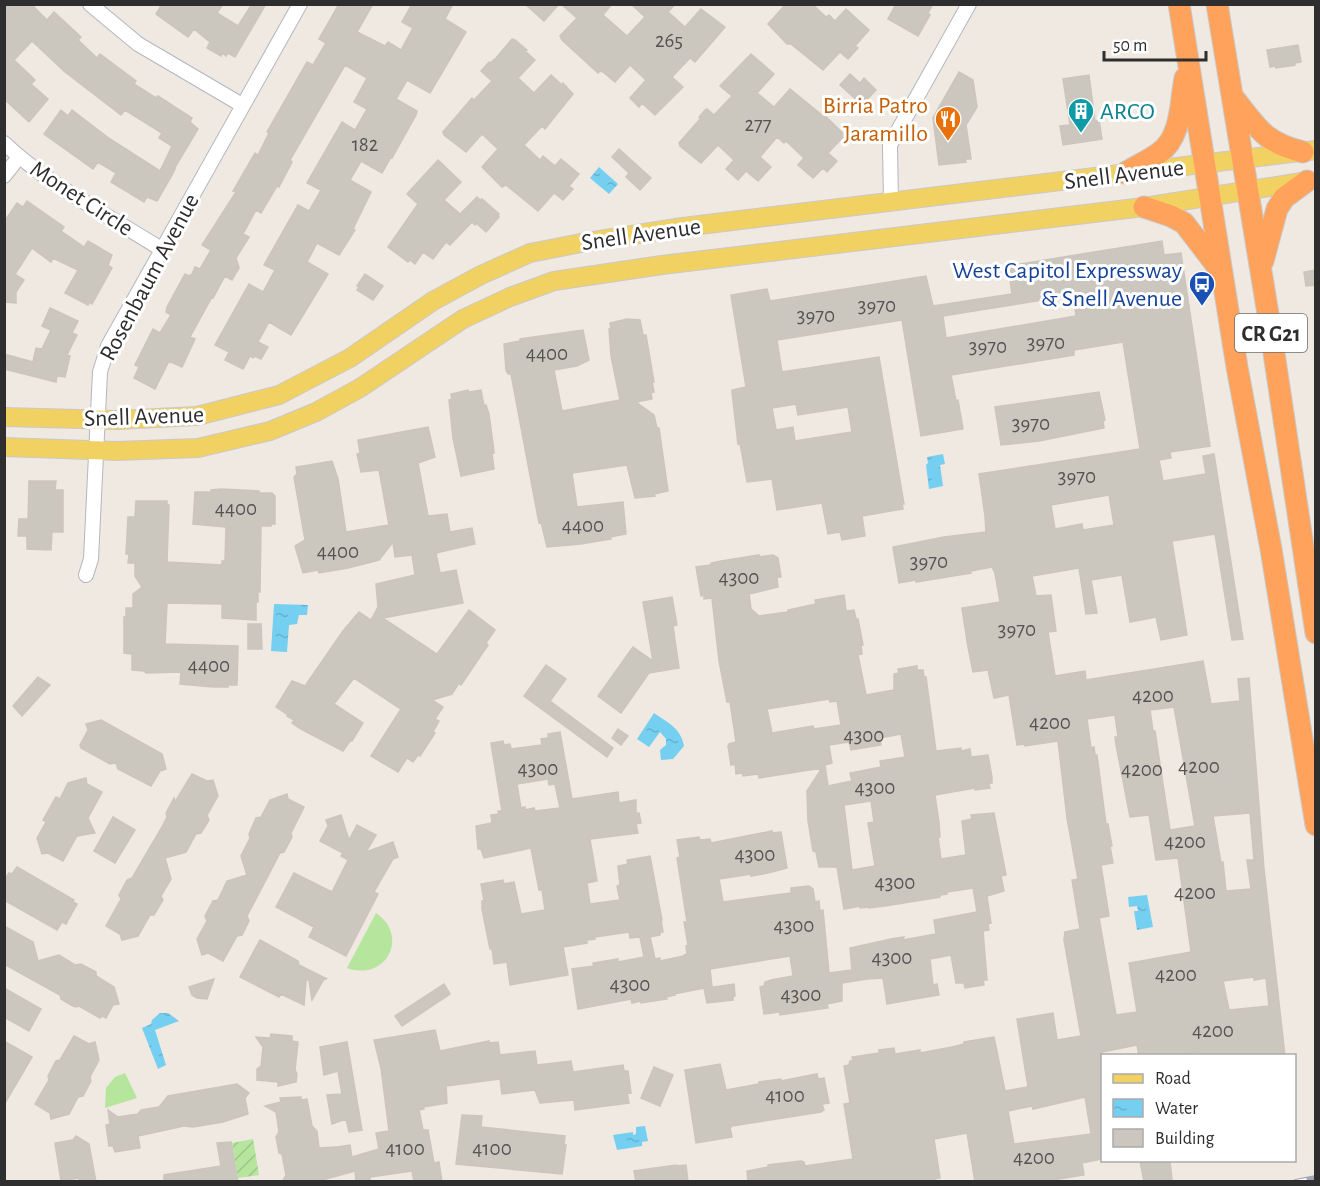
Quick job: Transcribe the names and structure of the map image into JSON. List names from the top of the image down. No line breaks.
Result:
{"streets":{"highway":["CR G21"],"main road":["Snell Avenue"],"street":["Monet Circle","Rosenbaum Avenue"]},"crossings":[["Snell Avenue","Rosenbaum Avenue"],["Snell Avenue","CR G21"],["Monet Circle","Rosenbaum Avenue"]],"places":{"building":["ARCO"],"restaurant":["Birria Patro Jaramillo"],"bus stop":["West Capitol Expressway & Snell Avenue"]},"house_numbers":["265","277","182","3970","3970","3970","3970","4400","3970","3970","4400","4400","4400","3970","4300","3970","4400","4200","4200","4300","4200","4300","4200","4300","4200","4300","4300","4200","4300","4300","4200","4300","4300","4200","4100","4100","4100","4200"],"legend":["Road","Water","Building"],"scale_bar":"50 m"}
